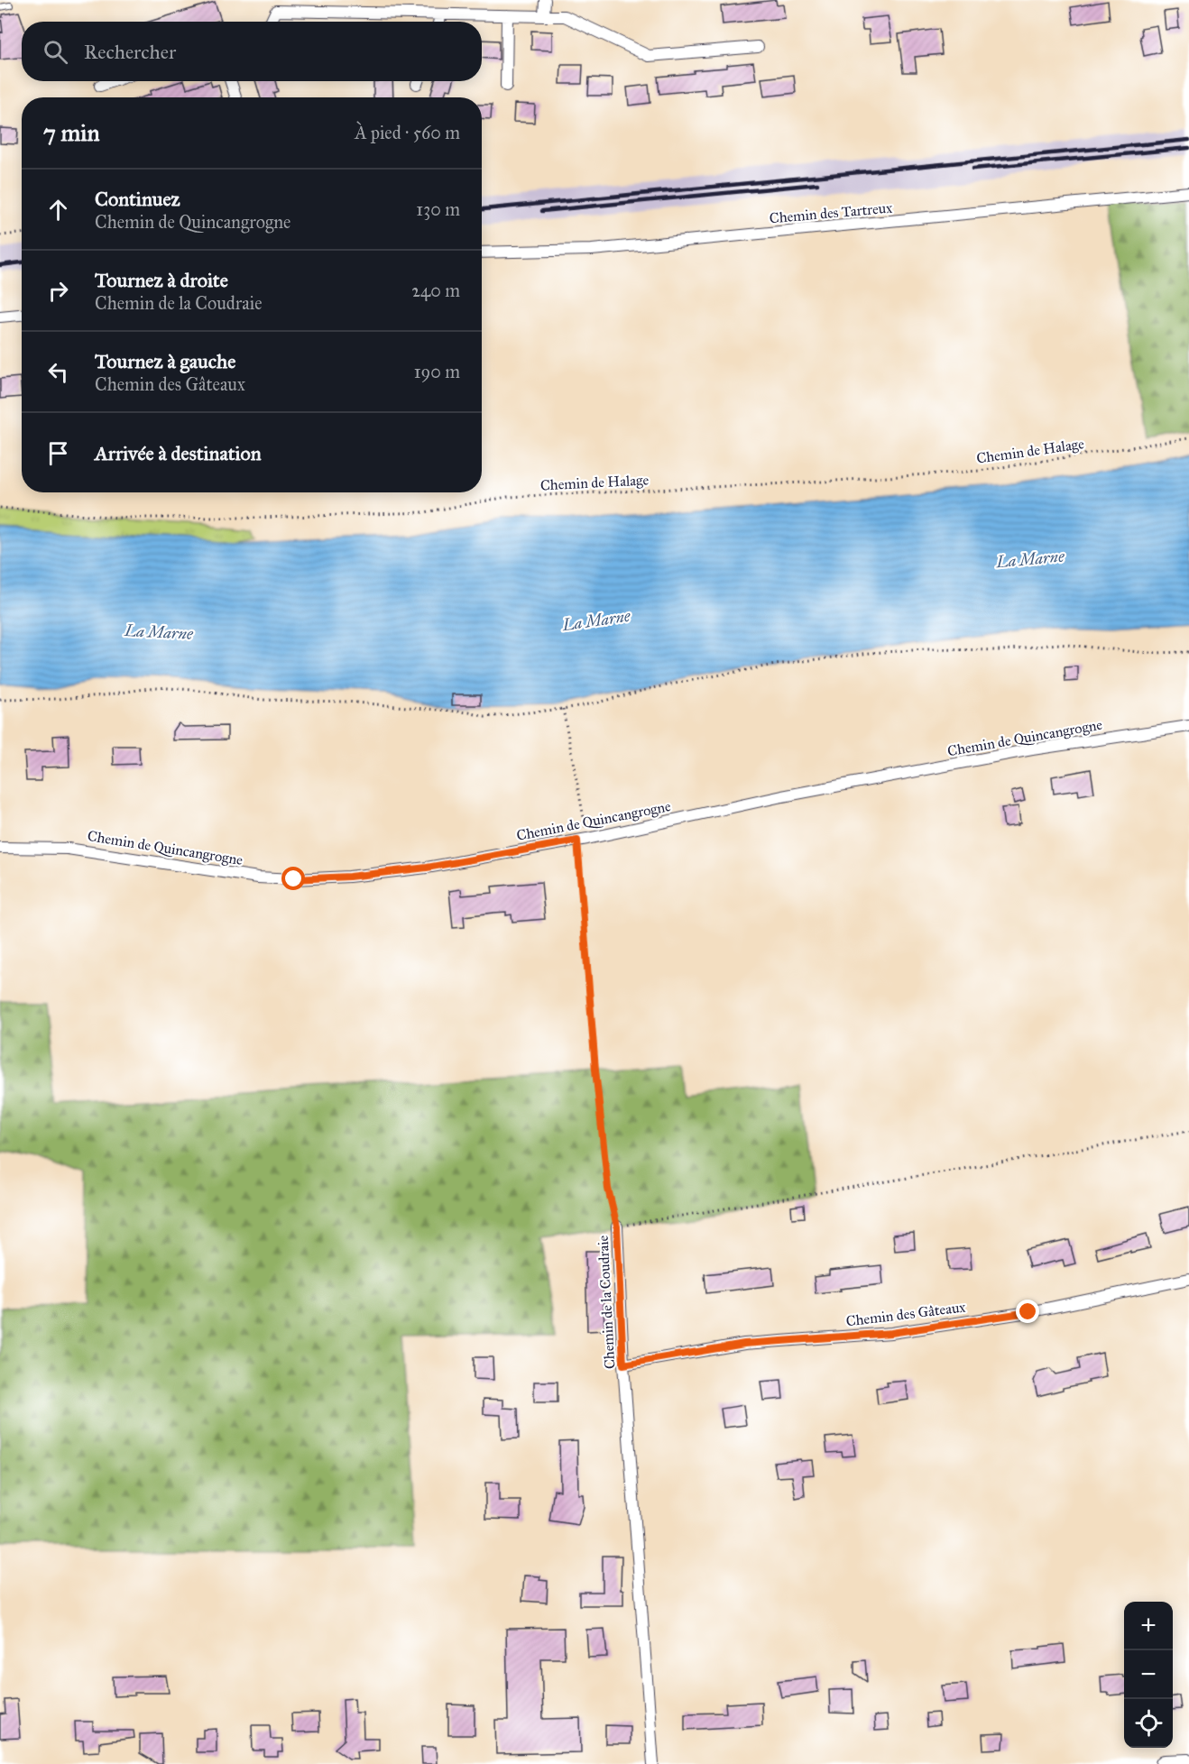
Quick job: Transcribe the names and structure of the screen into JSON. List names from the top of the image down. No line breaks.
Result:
{"streets":{"street":["Chemin des Tartreux","Chemin de Quincangrogne","Chemin de la Coudraie","Chemin des Gâteaux"],"path":["Chemin de Halage"]},"crossings":[["Chemin de Quincangrogne","Chemin de la Coudraie"],["Chemin de la Coudraie","Chemin des Gâteaux"]],"water":["La Marne"],"page":{"search":"Rechercher","heading":["7 min","À pied · 560 m"],"list":[["Continuez","Chemin de Quincangrogne","130 m"],["Tournez à droite","Chemin de la Coudraie","240 m"],["Tournez à gauche","Chemin des Gâteaux","190 m"],"Arrivée à destination"],"map_buttons":["+","−"]}}
